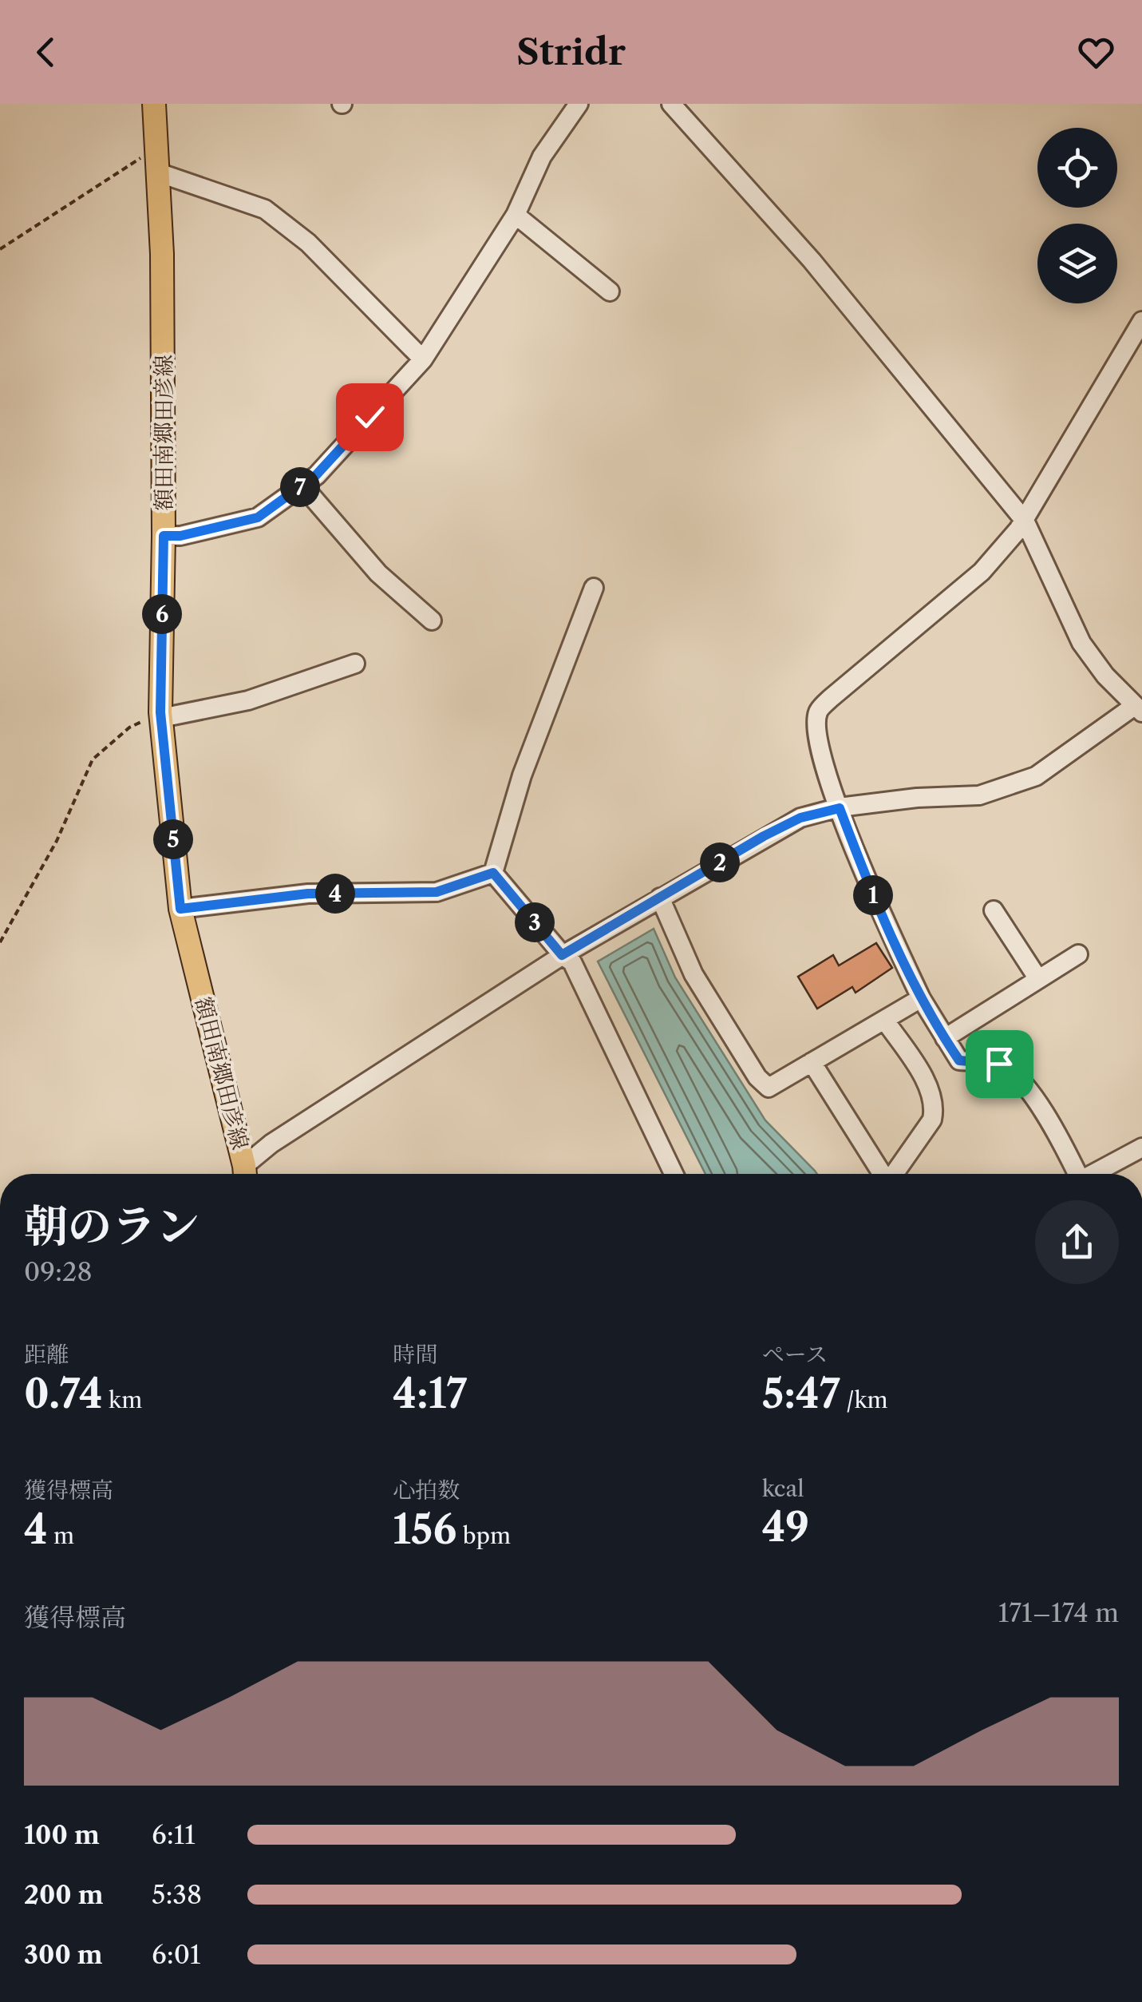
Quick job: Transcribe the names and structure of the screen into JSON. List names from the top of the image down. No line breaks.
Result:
{"streets":{"main road":["額田南郷田彦線"]},"page":{"header":"Stridr","pins":["7","6","5","2","4","1","3"],"heading":["朝のラン","09:28"],"stats":[["距離","0.74 km"],["時間","4:17"],["ペース","5:47 /km"],["獲得標高","4 m"],["心拍数","156 bpm"],["kcal","49"]],"chart":["獲得標高","171–174 m"],"list":[{"name":"100 m","note":"6:11"},{"name":"200 m","note":"5:38"},{"name":"300 m","note":"6:01"}]}}
